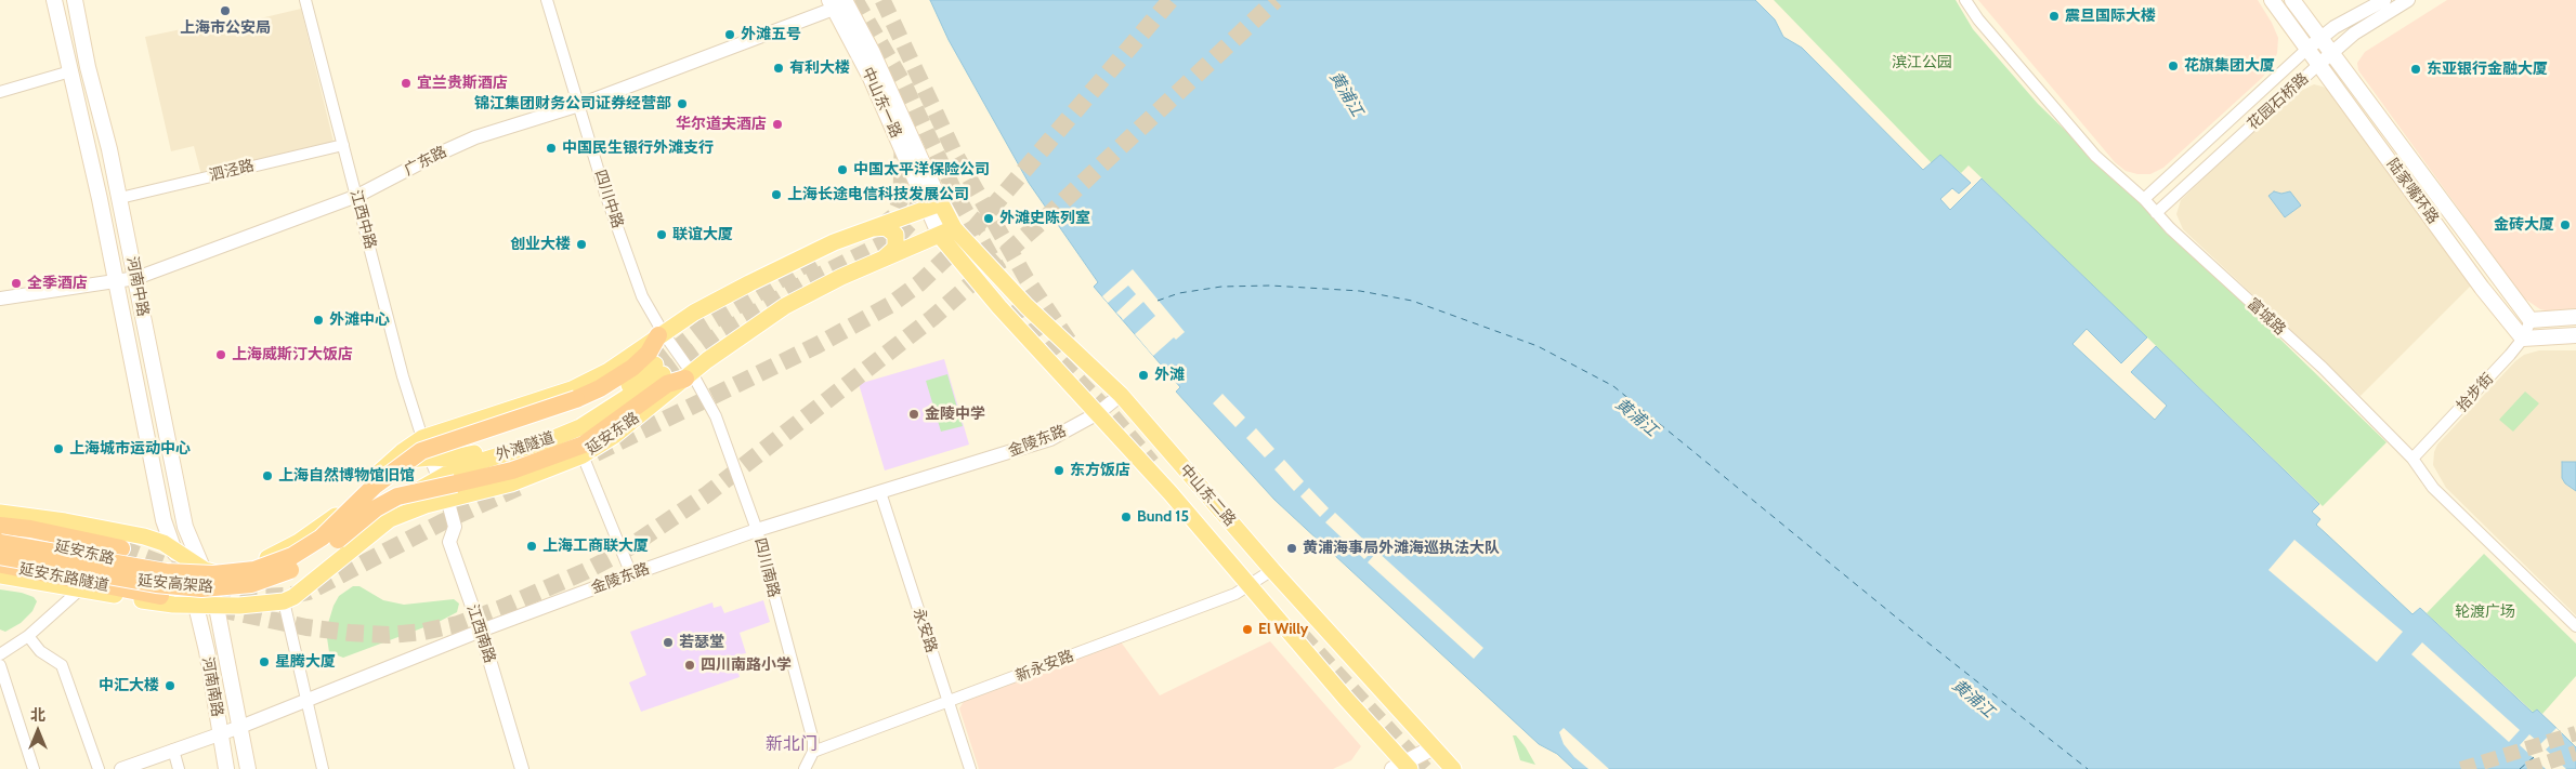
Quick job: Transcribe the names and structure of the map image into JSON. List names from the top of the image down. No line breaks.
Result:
{"streets":{"highway":["延安东路隧道","延安高架路"],"main road":["中山东一路","陆家嘴环路","河南中路","延安东路","外滩隧道","中山东二路","河南南路"],"street":["花园石桥路","广东路","泗泾路","四川中路","江西中路","富城路","拾步街","金陵东路","四川南路","永安路","江西南路","新永安路"]},"crossings":[["花园石桥路","陆家嘴环路"],["花园石桥路","富城路"],["中山东一路","广东路"],["广东路","四川中路"],["广东路","江西中路"],["广东路","河南中路"],["泗泾路","江西中路"],["泗泾路","河南中路"],["陆家嘴环路","拾步街"],["四川中路","四川南路"],["江西中路","江西南路"],["河南中路","延安东路"],["河南中路","河南南路"],["富城路","拾步街"],["延安东路","外滩隧道"],["延安东路","延安高架路"],["延安东路","江西南路"],["延安东路","河南南路"],["金陵东路","中山东二路"],["金陵东路","四川南路"],["金陵东路","永安路"],["金陵东路","江西南路"],["金陵东路","河南南路"],["外滩隧道","延安高架路"],["外滩隧道","江西南路"],["中山东二路","新永安路"],["四川南路","新永安路"],["延安高架路","江西南路"],["永安路","新永安路"]],"districts":["新北门"],"water":["黄浦江"],"parks":["滨江公园","轮渡广场"],"places":["上海市公安局","震旦国际大楼","外滩五号","花旗集团大厦","有利大楼","东亚银行金融大厦","宜兰贵斯酒店","锦江集团财务公司证券经营部","华尔道夫酒店","中国民生银行外滩支行","中国太平洋保险公司","上海长途电信科技发展公司","外滩史陈列室","金砖大厦","联谊大厦","创业大楼","全季酒店","外滩中心","上海威斯汀大饭店","外滩","金陵中学","上海城市运动中心","东方饭店","上海自然博物馆旧馆","Bund 15","上海工商联大厦","黄浦海事局外滩海巡执法大队","El Willy","若瑟堂","星腾大厦","四川南路小学","中汇大楼"],"north":"top"}
